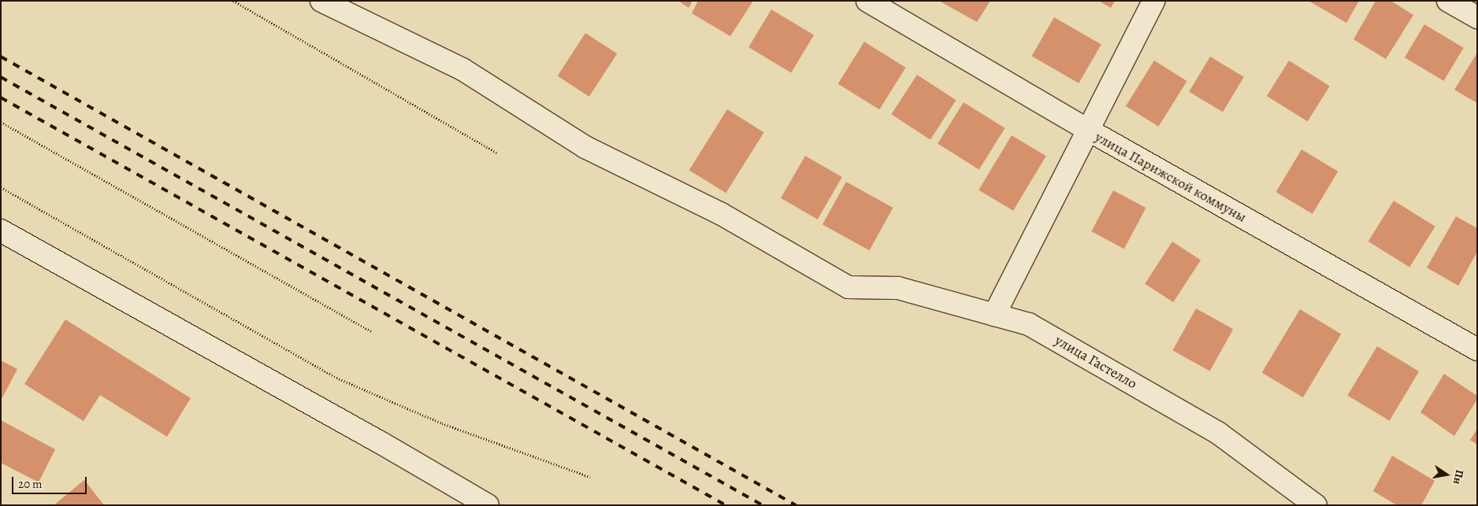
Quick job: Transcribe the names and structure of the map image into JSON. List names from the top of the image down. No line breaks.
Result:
{"streets":{"street":["улица Парижской коммуны","улица Гастелло"]},"scale_bar":"20 m","north":"right"}
